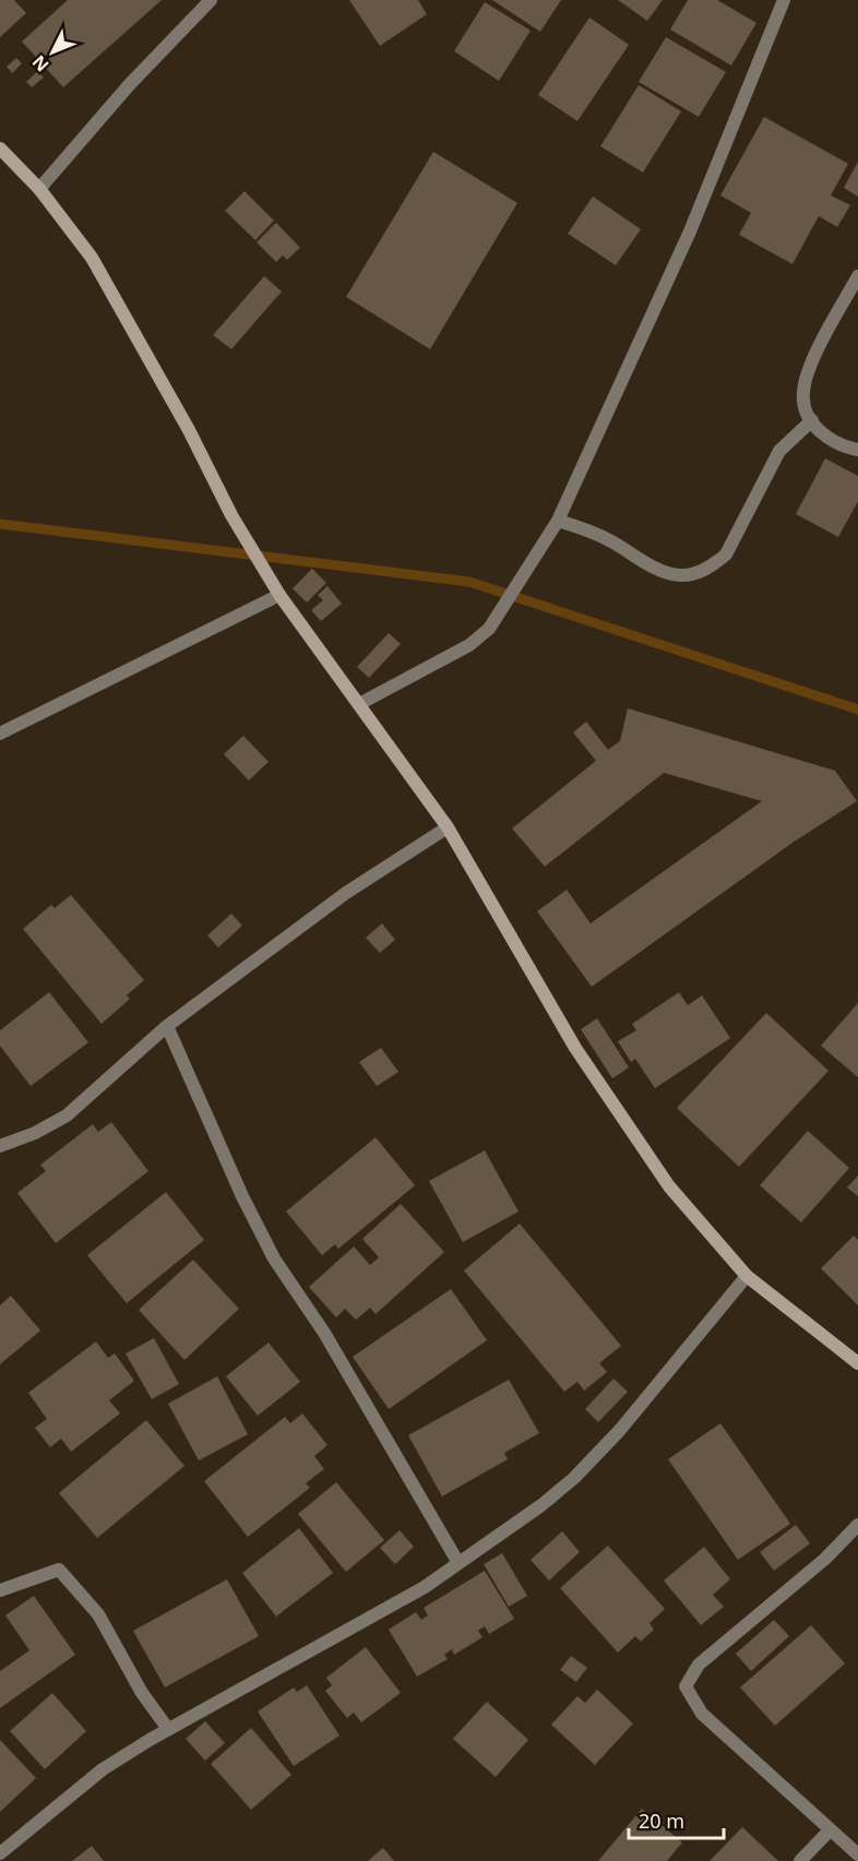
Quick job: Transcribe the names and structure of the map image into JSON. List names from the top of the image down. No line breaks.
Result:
{"scale_bar":"20 m","north":"bottom left"}
